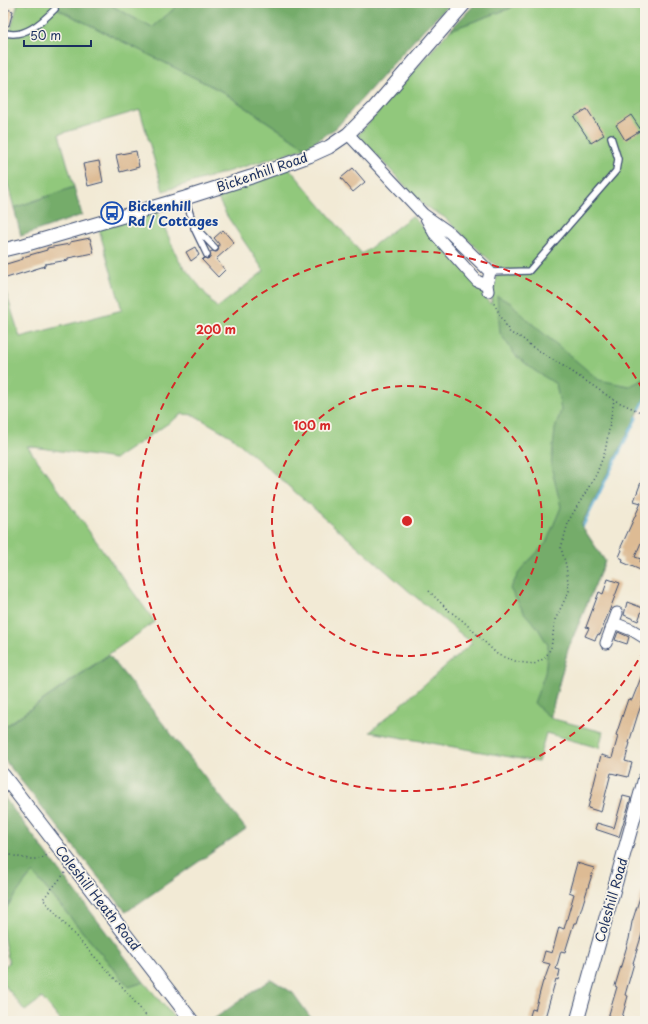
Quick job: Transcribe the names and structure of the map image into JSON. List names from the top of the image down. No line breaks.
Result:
{"streets":{"street":["Bickenhill Road","Coleshill Heath Road","Coleshill Road"]},"places":{"bus stop":["Bickenhill Rd / Cottages"]},"scale_bar":"50 m","rings":["200 m","100 m"]}
